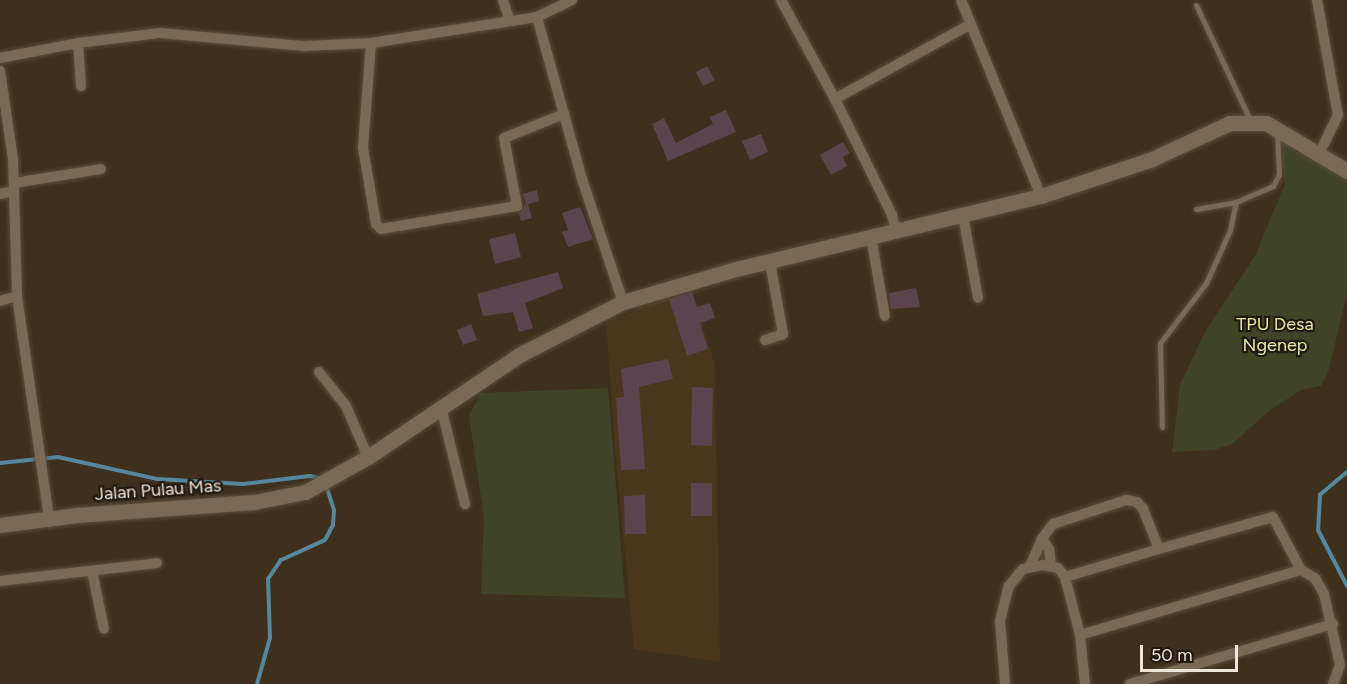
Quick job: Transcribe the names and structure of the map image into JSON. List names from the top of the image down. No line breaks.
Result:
{"streets":{"street":["Jalan Pulau Mas"]},"parks":["TPU Desa Ngenep"],"scale_bar":"50 m"}
